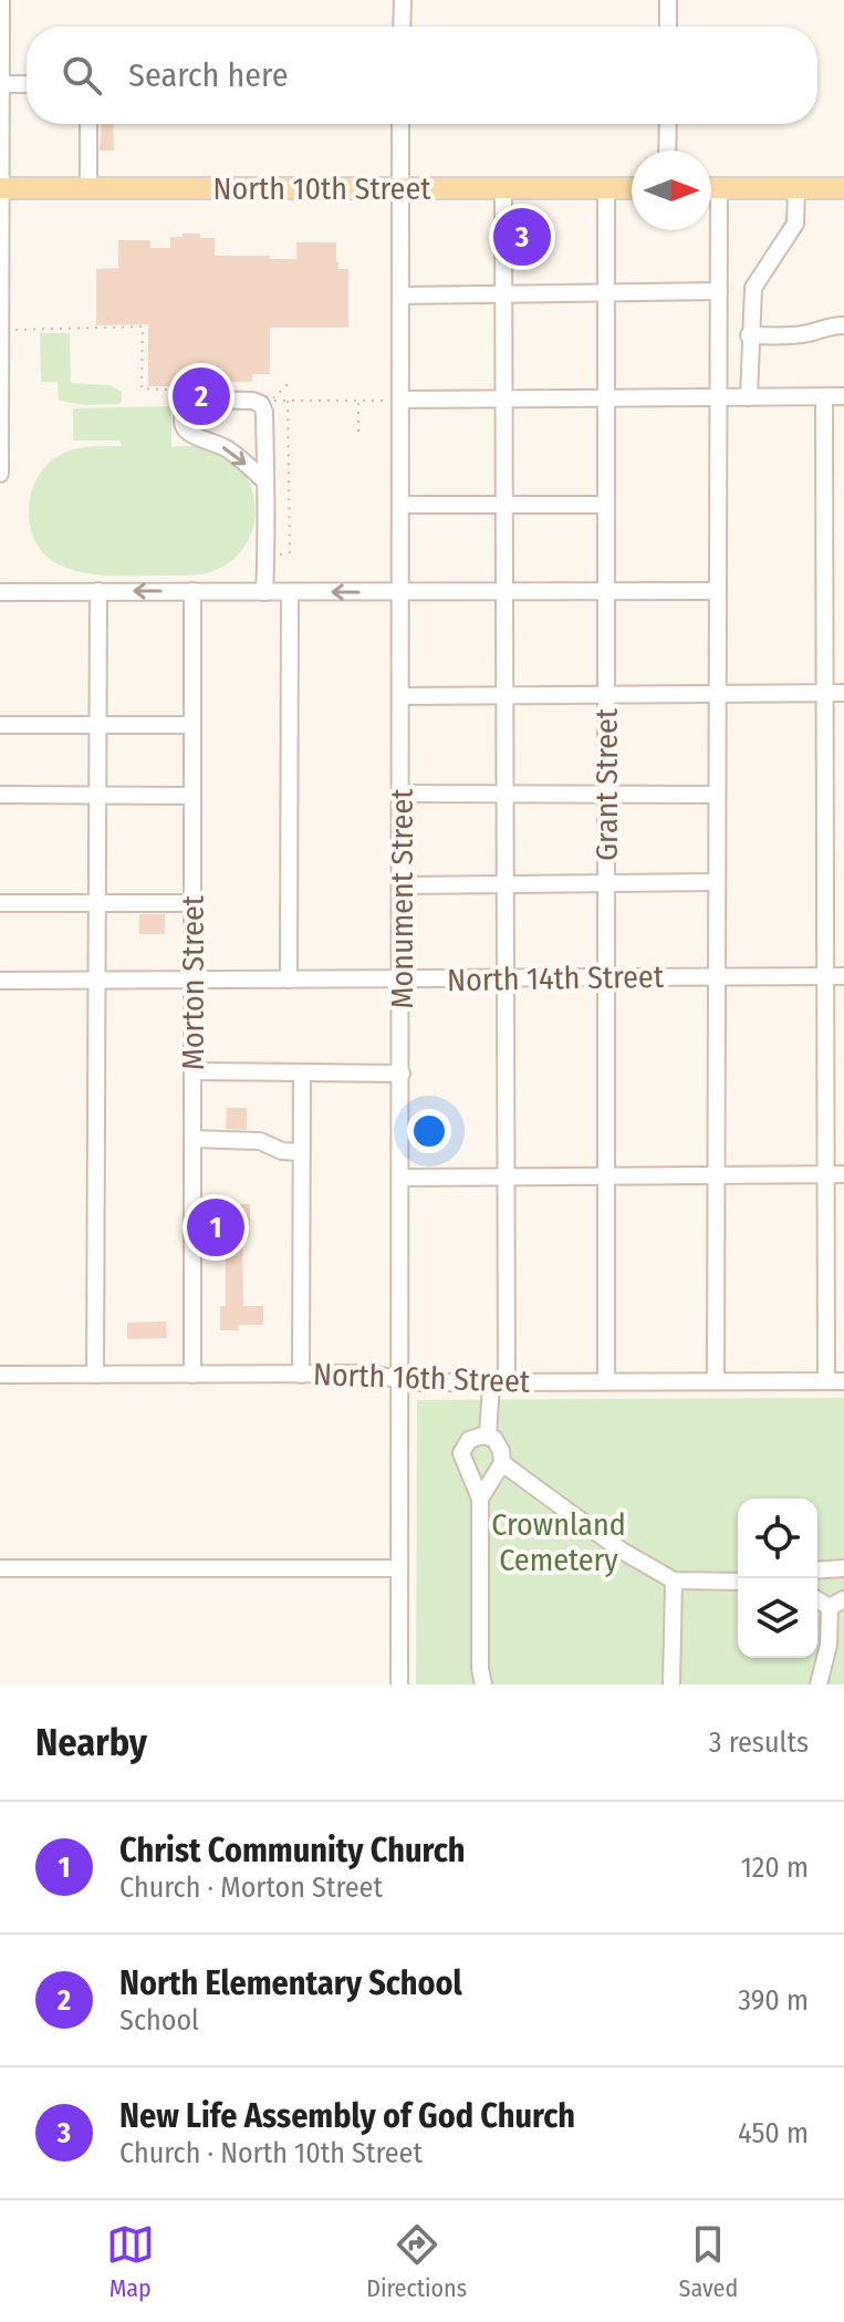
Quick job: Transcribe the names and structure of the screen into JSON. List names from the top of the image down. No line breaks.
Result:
{"streets":{"main road":["North 10th Street"],"street":["Grant Street","Monument Street","North 14th Street","Morton Street","North 16th Street"]},"crossings":[["North 10th Street","Grant Street"],["North 10th Street","Monument Street"],["Grant Street","North 14th Street"],["Grant Street","North 16th Street"],["Monument Street","North 14th Street"],["Monument Street","North 16th Street"],["North 14th Street","Morton Street"],["Morton Street","North 16th Street"]],"parks":["Crownland Cemetery"],"north":"right","page":{"search":"Search here","pins":["3","2","1"],"heading":["Nearby","3 results"],"list":[{"mark":"1","name":"Christ Community Church","note":"Church · Morton Street","value":"120 m"},{"mark":"2","name":"North Elementary School","note":"School","value":"390 m"},{"mark":"3","name":"New Life Assembly of God Church","note":"Church · North 10th Street","value":"450 m"}],"nav":["Map","Directions","Saved"]}}
